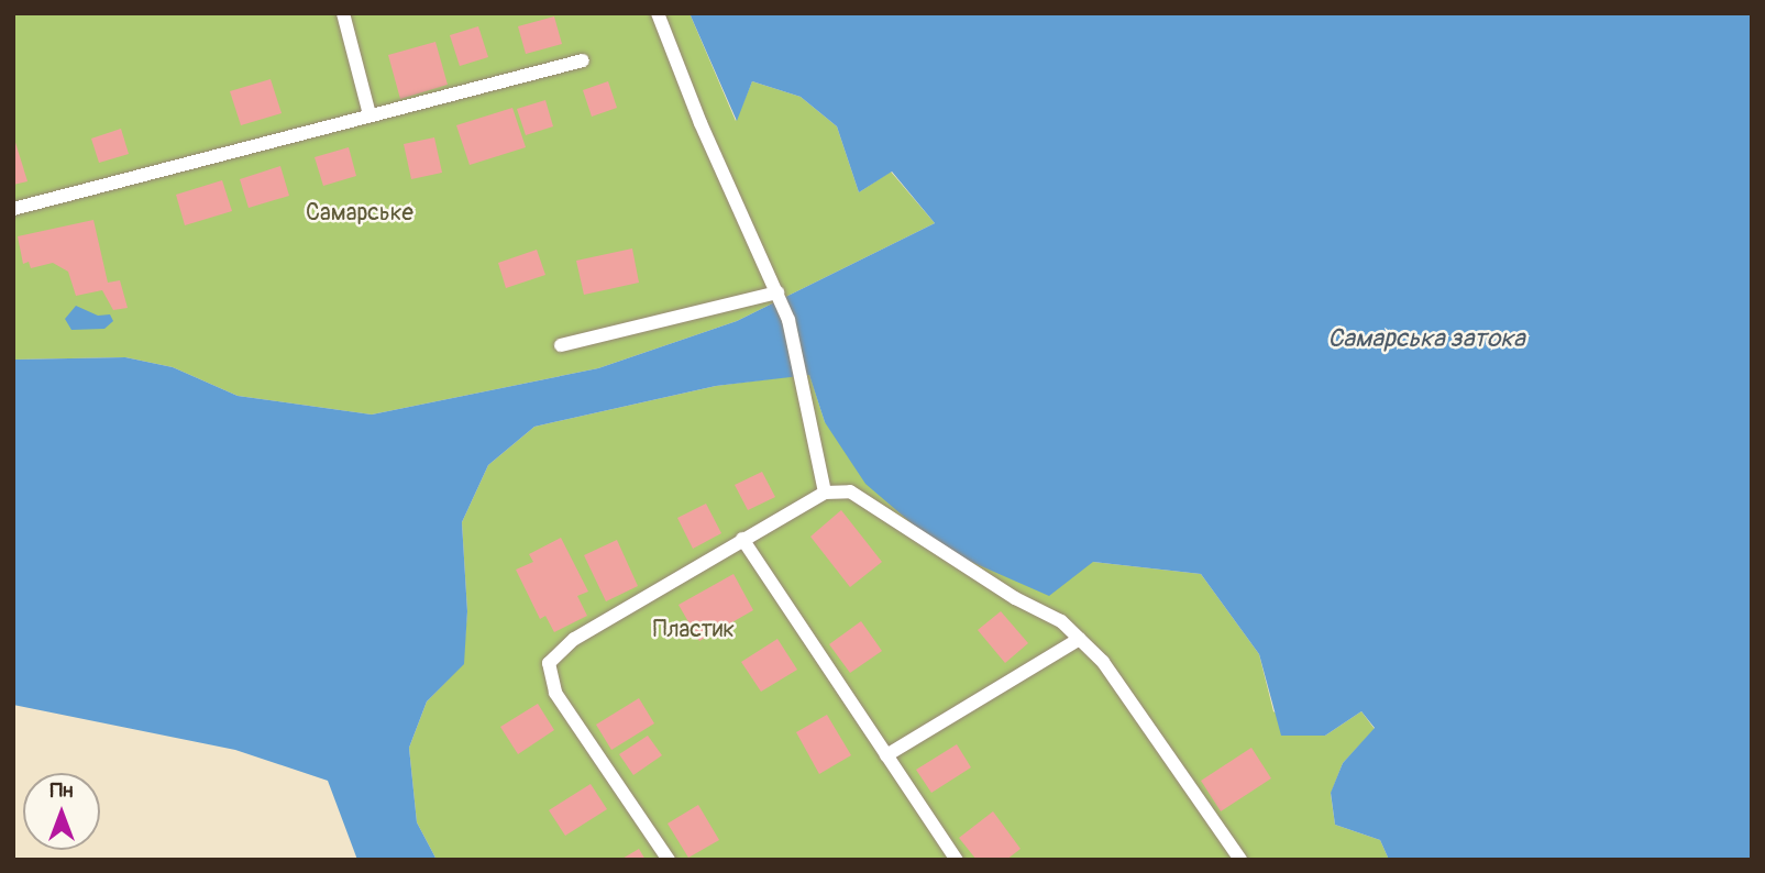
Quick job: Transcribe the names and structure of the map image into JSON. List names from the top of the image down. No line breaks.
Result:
{"water":["Самарська затока"],"parks":["Самарське","Пластик"],"north":"top"}
